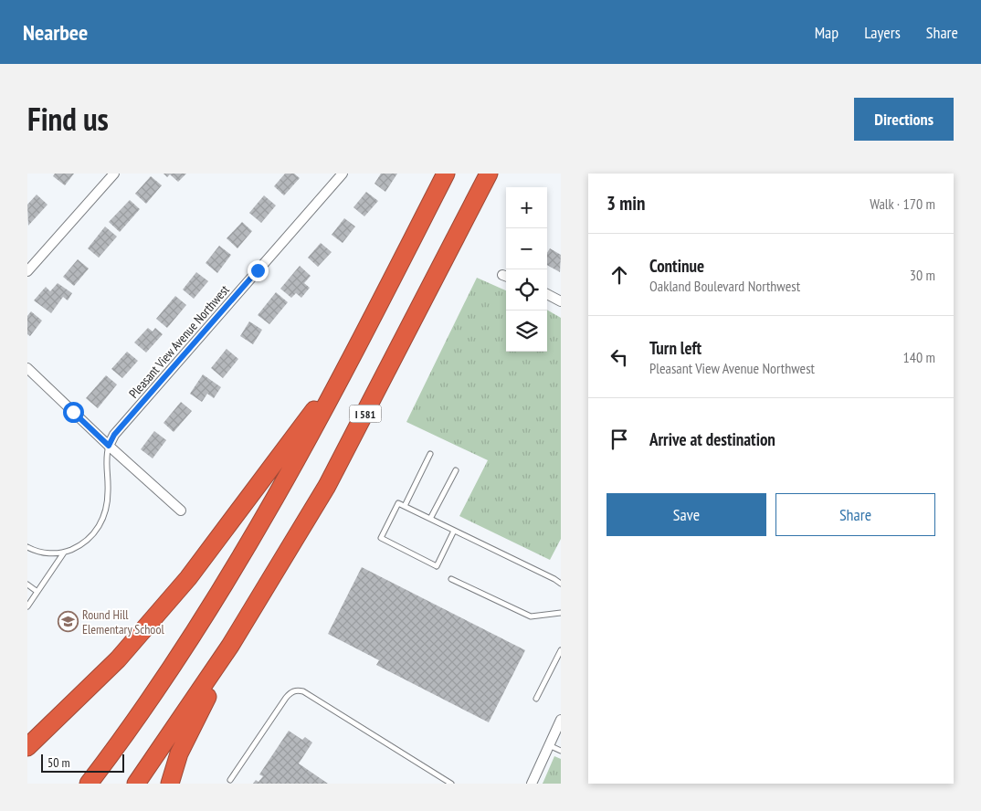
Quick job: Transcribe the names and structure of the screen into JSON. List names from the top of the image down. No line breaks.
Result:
{"streets":{"highway":["I 581"],"street":["Pleasant View Avenue Northwest"]},"places":{"school or university":["Round Hill Elementary School"]},"scale_bar":"50 m","page":{"header":"Nearbee","nav":["Map","Layers","Share"],"title":"Find us","buttons":["Directions",["Save","Share"]],"heading":["3 min","Walk · 170 m"],"map_buttons":["+","−"],"list":[["Continue","Oakland Boulevard Northwest","30 m"],["Turn left","Pleasant View Avenue Northwest","140 m"],"Arrive at destination"],"scale":"50 m"}}
